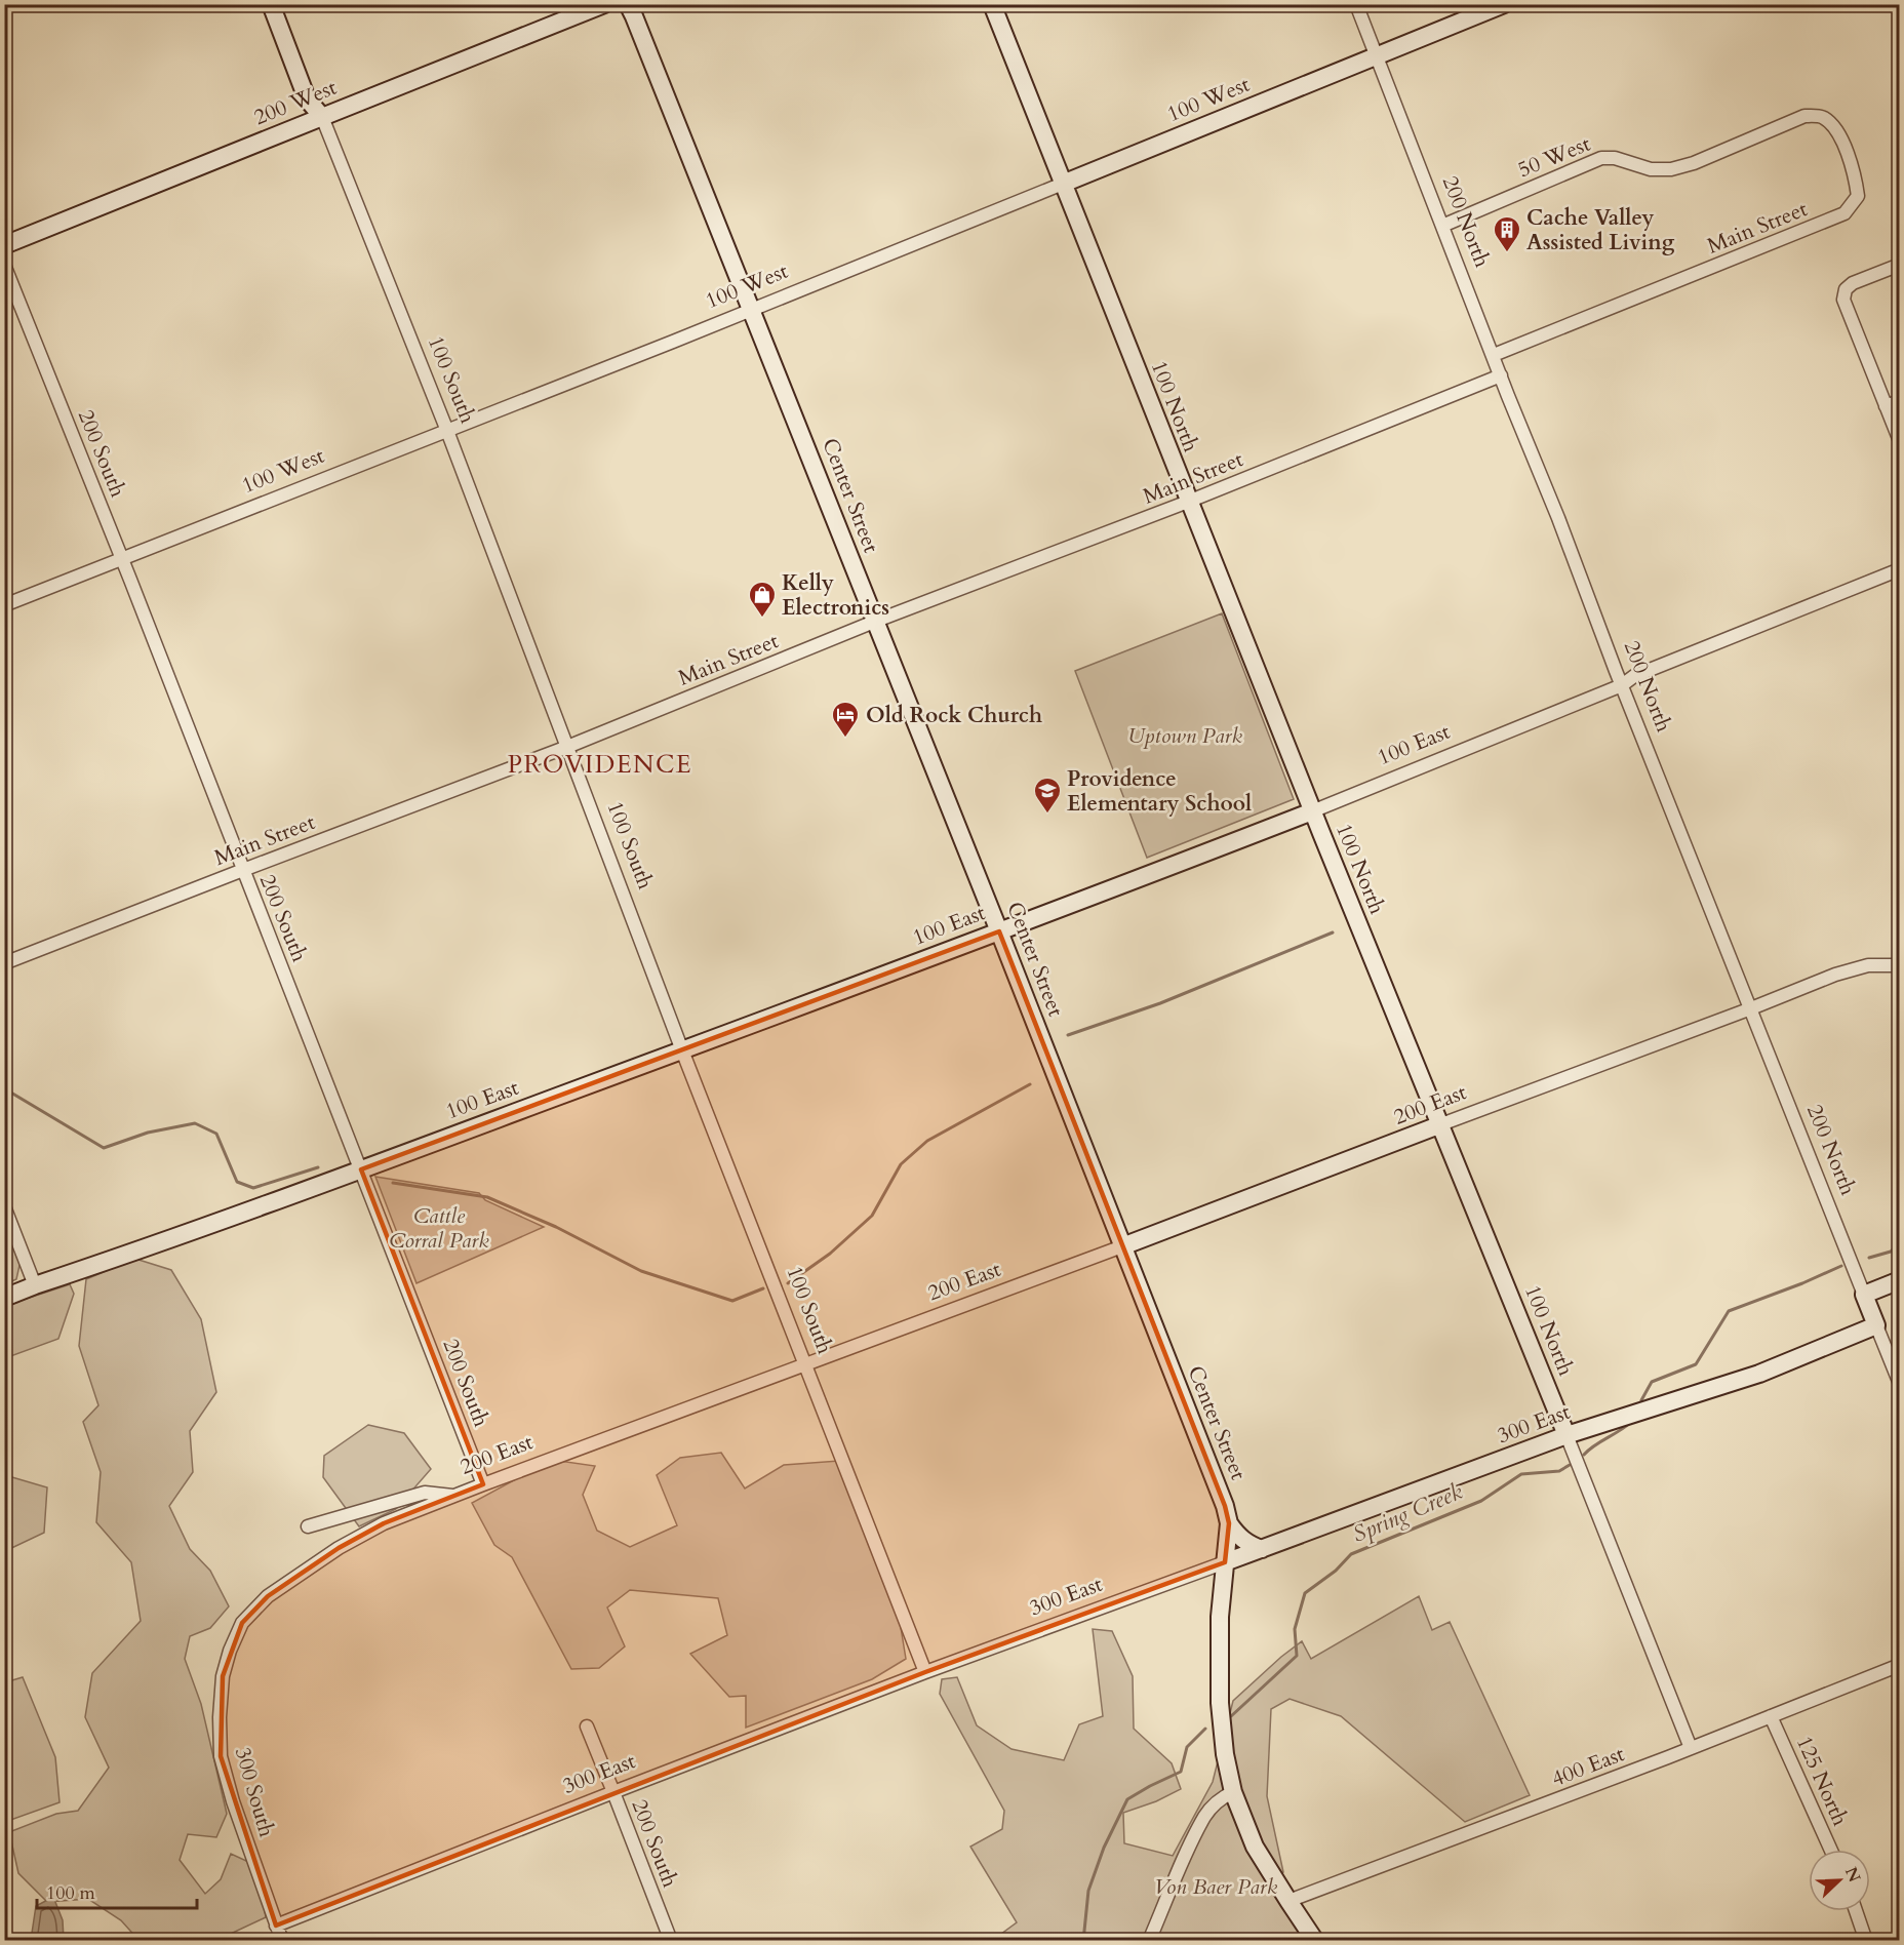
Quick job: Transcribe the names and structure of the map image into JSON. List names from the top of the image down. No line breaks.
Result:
{"streets":{"street":["100 West","200 West","50 West","200 North","Main Street","100 South","100 North","200 South","Center Street","100 East","200 East","300 East","400 East","125 North","300 South"]},"crossings":[["100 West","200 North"],["100 West","100 South"],["100 West","100 North"],["100 West","200 South"],["100 West","Center Street"],["200 West","100 South"],["50 West","200 North"],["50 West","Main Street"],["200 North","Main Street"],["200 North","100 East"],["200 North","200 East"],["200 North","300 East"],["Main Street","100 South"],["Main Street","100 North"],["Main Street","200 South"],["Main Street","Center Street"],["100 South","100 East"],["100 South","200 East"],["100 South","300 East"],["100 North","100 East"],["100 North","200 East"],["100 North","300 East"],["100 North","400 East"],["200 South","100 East"],["200 South","200 East"],["200 South","300 East"],["Center Street","100 East"],["Center Street","200 East"],["Center Street","300 East"],["Center Street","400 East"],["200 East","300 South"],["300 East","300 South"],["400 East","125 North"]],"districts":["PROVIDENCE"],"water":["Spring Creek"],"parks":["Uptown Park","Cattle Corral Park","Von Baer Park"],"places":{"building":["Cache Valley Assisted Living"],"shop":["Kelly Electronics"],"hotel":["Old Rock Church"],"school or university":["Providence Elementary School"]},"scale_bar":"100 m","north":"top right"}
